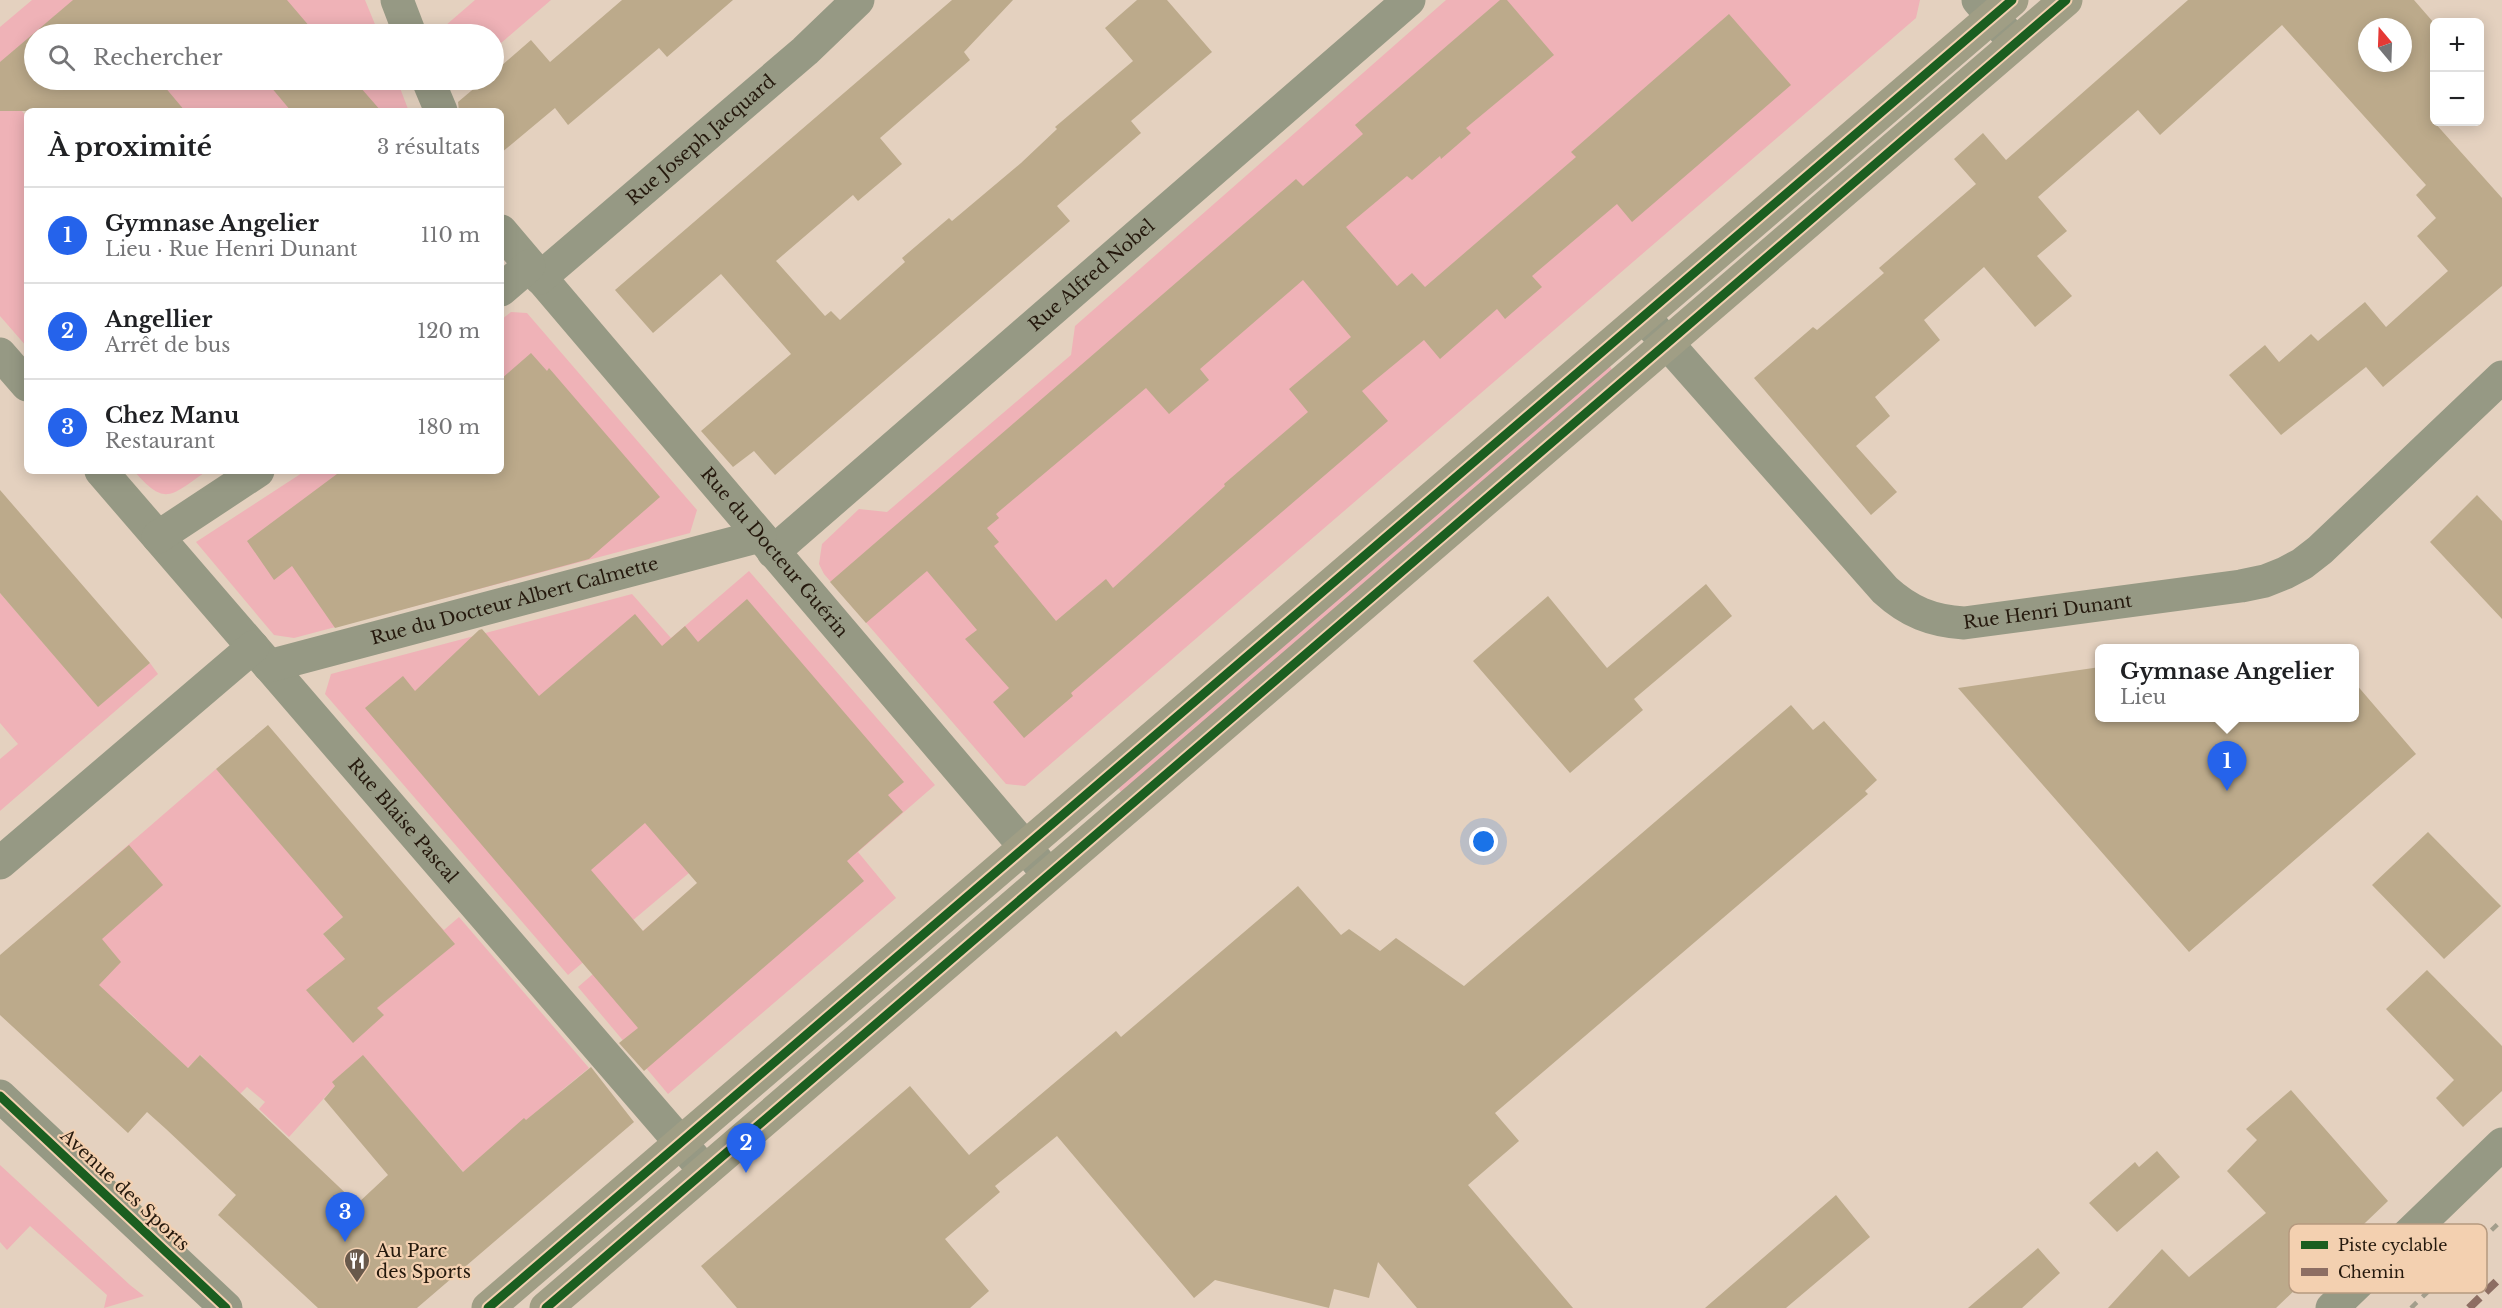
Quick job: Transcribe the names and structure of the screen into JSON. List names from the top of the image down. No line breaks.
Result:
{"streets":{"street":["Rue Joseph Jacquard","Rue Alfred Nobel","Rue du Docteur Guérin","Rue du Docteur Albert Calmette","Rue Henri Dunant","Rue Blaise Pascal","Avenue des Sports"]},"crossings":[["Rue Joseph Jacquard","Rue du Docteur Guérin"],["Rue Alfred Nobel","Rue du Docteur Guérin"],["Rue Alfred Nobel","Rue du Docteur Albert Calmette"],["Rue du Docteur Guérin","Rue du Docteur Albert Calmette"],["Rue du Docteur Albert Calmette","Rue Blaise Pascal"]],"places":{"restaurant":["Au Parc des Sports"]},"legend":["Piste cyclable","Chemin"],"north":"top","page":{"map_buttons":["+","−"],"search":"Rechercher","heading":["À proximité","3 résultats"],"list":[{"mark":"1","name":"Gymnase Angelier","note":"Lieu · Rue Henri Dunant","value":"110 m"},{"mark":"2","name":"Angellier","note":"Arrêt de bus","value":"120 m"},{"mark":"3","name":"Chez Manu","note":"Restaurant","value":"180 m"}],"popup":["Gymnase Angelier","Lieu"],"pins":["1","2","3"]}}
